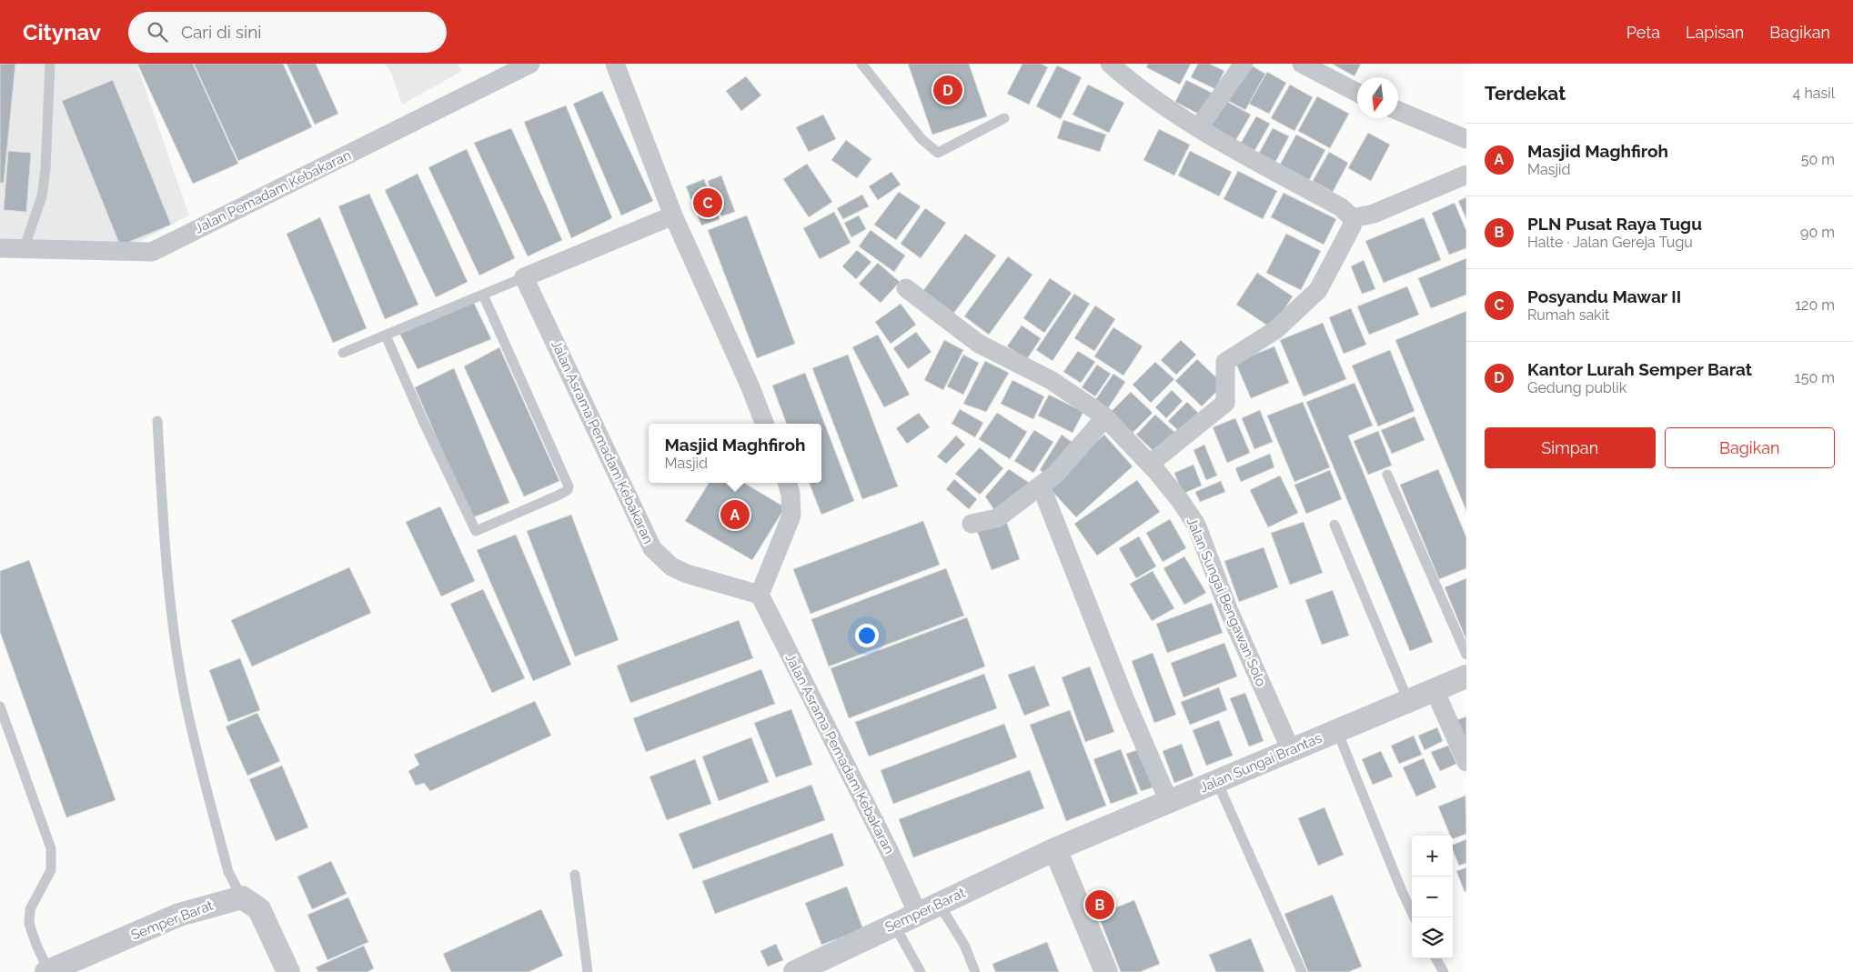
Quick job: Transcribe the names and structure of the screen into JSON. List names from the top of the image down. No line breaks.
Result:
{"streets":{"street":["Jalan Pemadam Kebakaran","Jalan Asrama Pemadam Kebakaran","Jalan Sungai Bengawan Solo","Jalan Sungai Brantas","Semper Barat"]},"crossings":[["Jalan Asrama Pemadam Kebakaran","Semper Barat"],["Jalan Sungai Bengawan Solo","Jalan Sungai Brantas"],["Jalan Sungai Brantas","Semper Barat"]],"north":"bottom","page":{"header":"Citynav","search":"Cari di sini","nav":["Peta","Lapisan","Bagikan"],"heading":["Terdekat","4 hasil"],"pins":["D","C","A","B"],"list":[{"mark":"A","name":"Masjid Maghfiroh","note":"Masjid","value":"50 m"},{"mark":"B","name":"PLN Pusat Raya Tugu","note":"Halte · Jalan Gereja Tugu","value":"90 m"},{"mark":"C","name":"Posyandu Mawar II","note":"Rumah sakit","value":"120 m"},{"mark":"D","name":"Kantor Lurah Semper Barat","note":"Gedung publik","value":"150 m"}],"buttons":["Simpan","Bagikan"],"popup":["Masjid Maghfiroh","Masjid"],"map_buttons":["+","−"]}}
